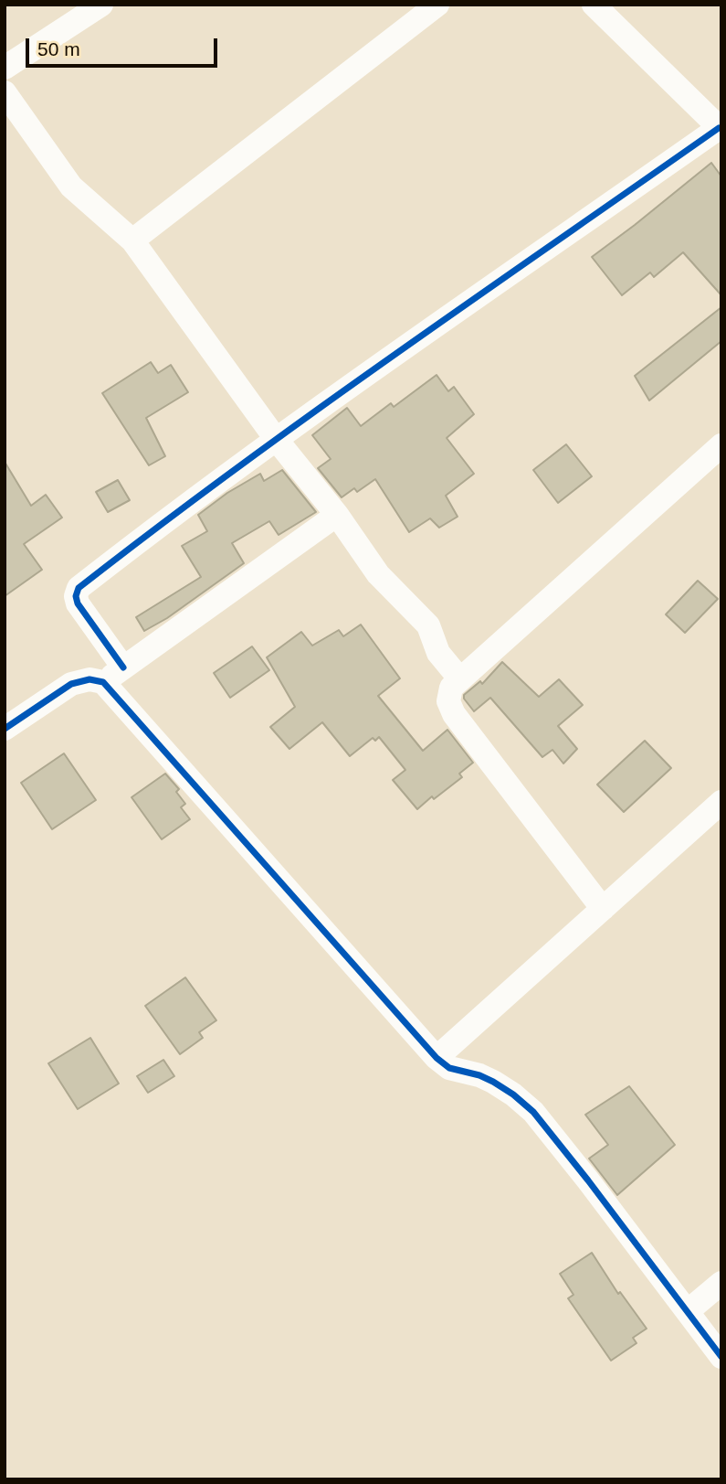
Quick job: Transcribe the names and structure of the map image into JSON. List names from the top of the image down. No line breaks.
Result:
{"scale_bar":"50 m"}
